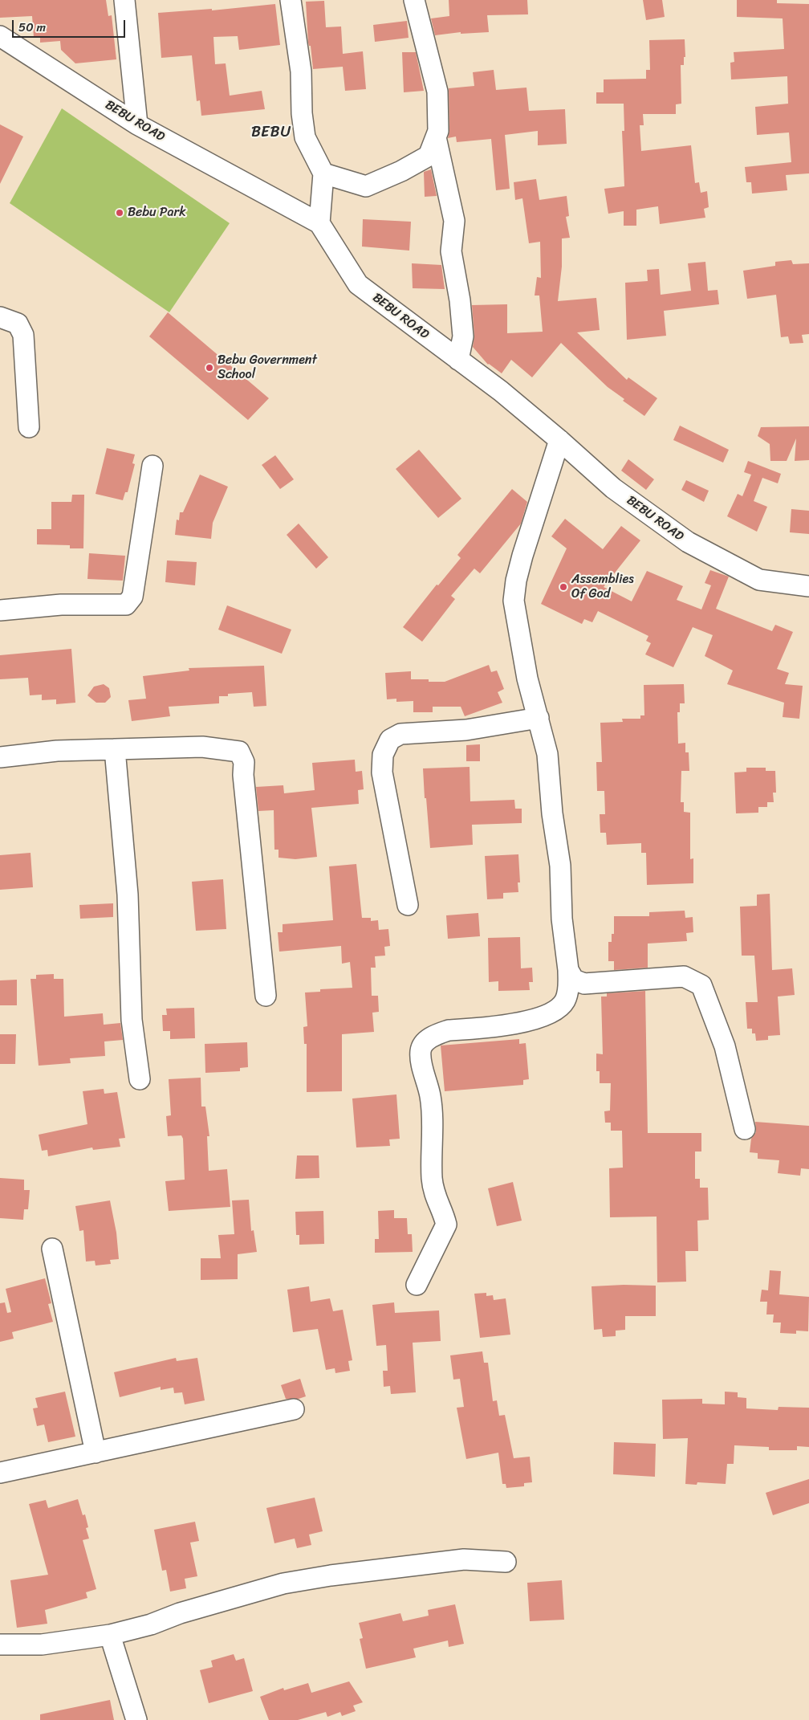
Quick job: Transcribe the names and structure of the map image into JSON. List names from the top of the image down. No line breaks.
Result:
{"streets":{"street":["BEBU ROAD"]},"districts":["BEBU"],"places":["Bebu Park","Bebu Government School","Assemblies Of God"],"scale_bar":"50 m"}
